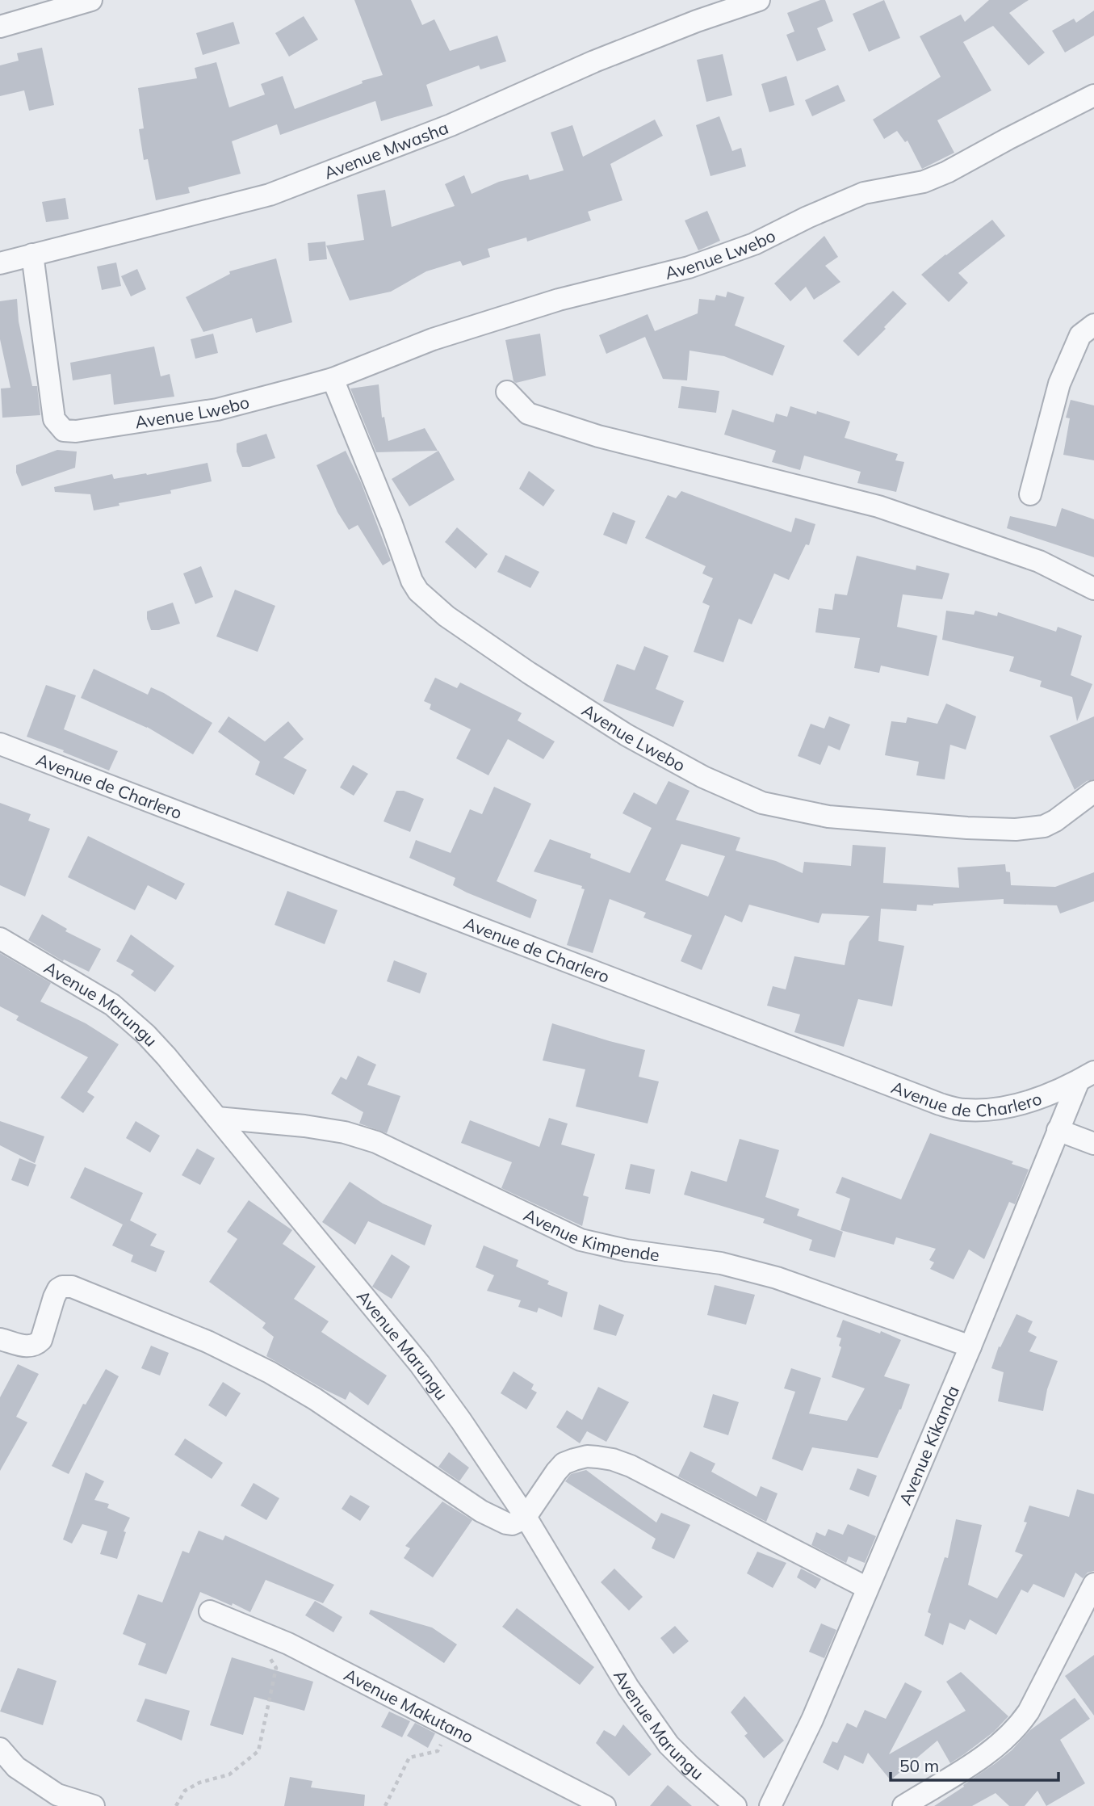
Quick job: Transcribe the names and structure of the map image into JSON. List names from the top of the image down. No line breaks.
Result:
{"streets":{"street":["Avenue Mwasha","Avenue Lwebo","Avenue de Charlero","Avenue Marungu","Avenue Kimpende","Avenue Kikanda","Avenue Makutano"]},"crossings":[["Avenue Mwasha","Avenue Lwebo"],["Avenue de Charlero","Avenue Kikanda"],["Avenue Marungu","Avenue Kimpende"],["Avenue Kimpende","Avenue Kikanda"]],"scale_bar":"50 m"}
